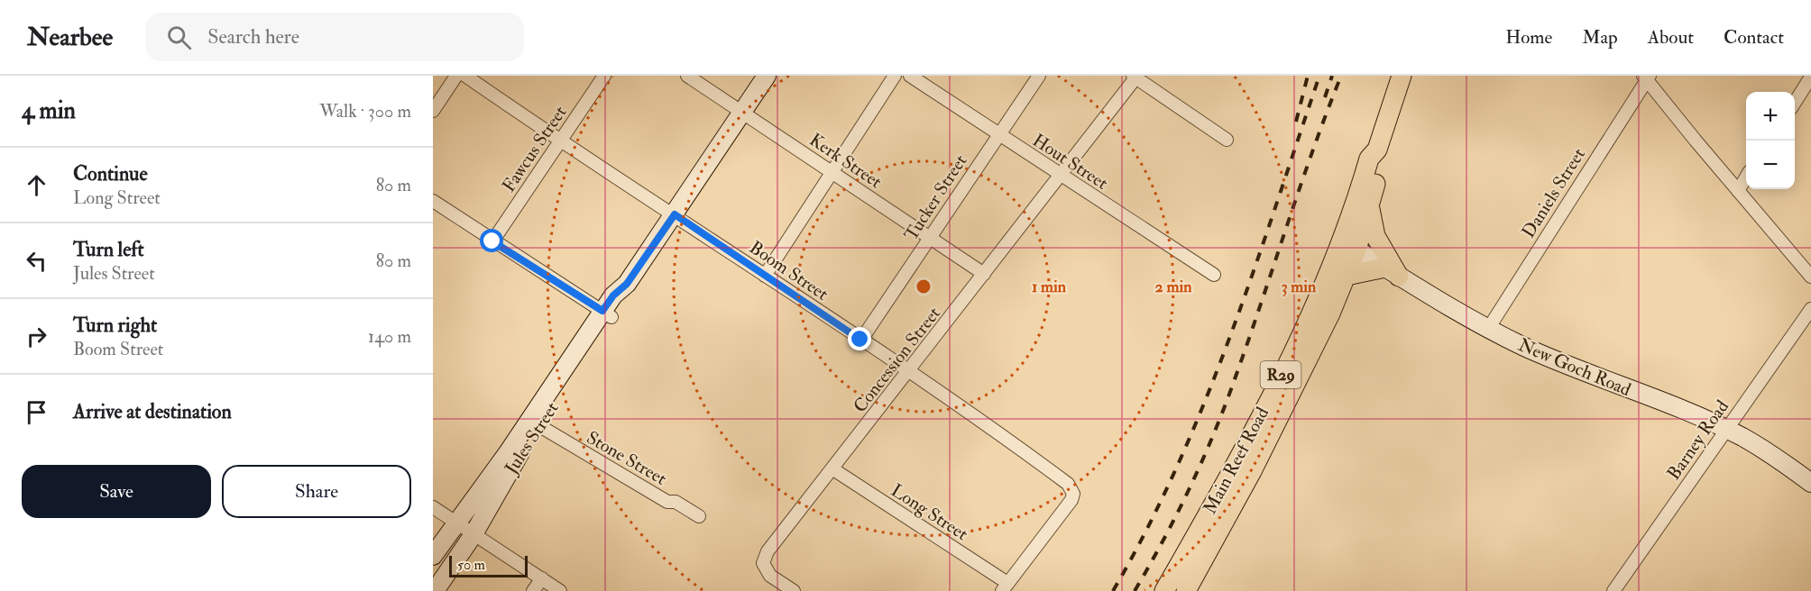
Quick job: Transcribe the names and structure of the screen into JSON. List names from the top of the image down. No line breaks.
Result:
{"streets":{"main road":["New Goch Road","R29","Jules Street","Main Reef Road"],"street":["Fawcus Street","Kerk Street","Hout Street","Daniels Street","Tucker Street","Boom Street","Concession Street","Barney Road","Stone Street","Long Street"]},"crossings":[["Fawcus Street","Boom Street"],["Kerk Street","Tucker Street"],["Kerk Street","Concession Street"],["Kerk Street","Jules Street"],["Hout Street","Tucker Street"],["Hout Street","Concession Street"],["Daniels Street","New Goch Road"],["Tucker Street","Boom Street"],["Boom Street","Concession Street"],["Boom Street","Jules Street"],["Boom Street","Long Street"],["Concession Street","Long Street"],["New Goch Road","Barney Road"],["New Goch Road","Main Reef Road"],["Jules Street","Stone Street"]],"scale_bar":"50 m","page":{"header":"Nearbee","search":"Search here","nav":["Home","Map","About","Contact"],"heading":["4 min","Walk · 300 m"],"map_buttons":["+","−"],"list":[["Continue","Long Street","80 m"],["Turn left","Jules Street","80 m"],["Turn right","Boom Street","140 m"],"Arrive at destination"],"buttons":["Save","Share"],"scale":"50 m"},"rings":["1 min","2 min","3 min"]}
